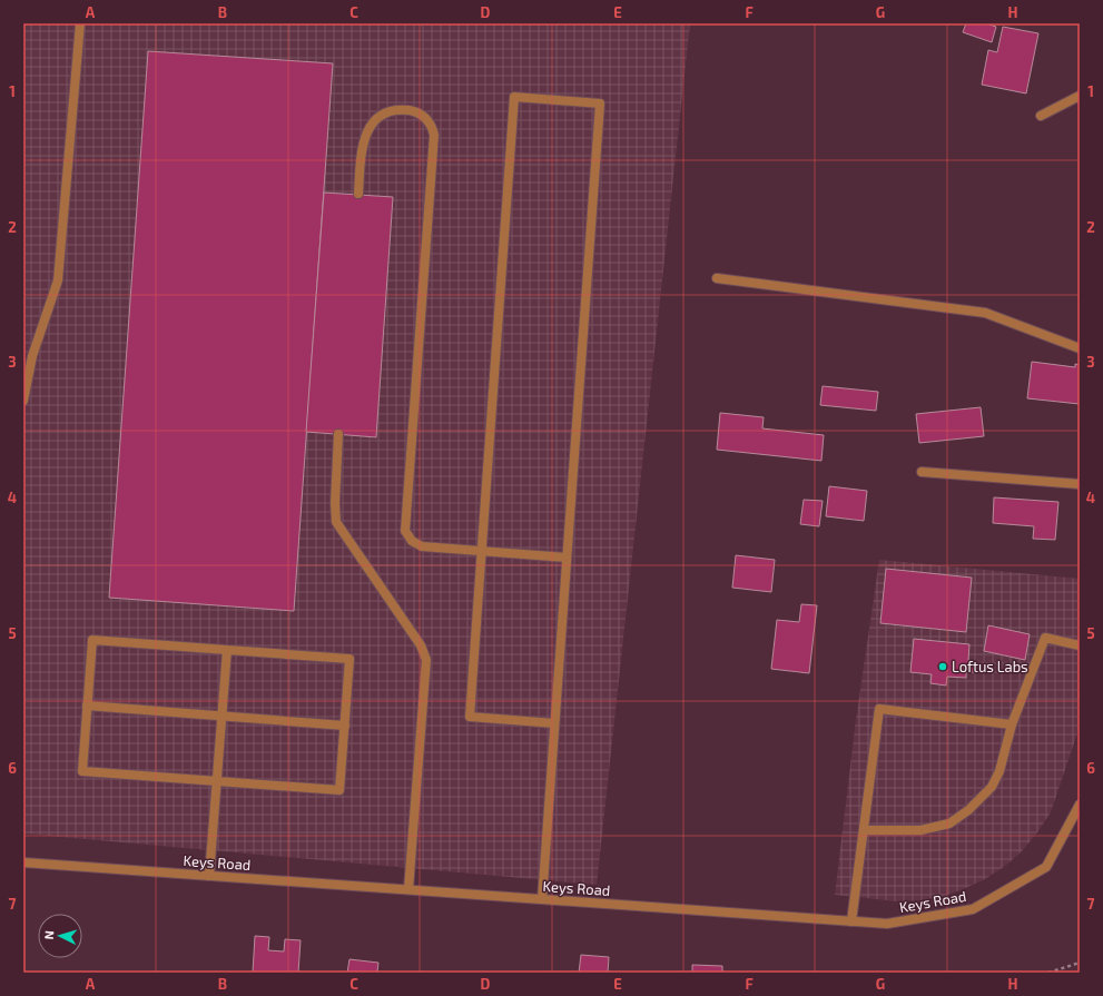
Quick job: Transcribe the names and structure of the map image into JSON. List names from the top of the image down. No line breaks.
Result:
{"streets":{"street":["Keys Road"]},"places":["Loftus Labs"],"north":"left","grid":{"columns":["A","B","C","D","E","F","G","H"],"rows":["1","2","3","4","5","6","7"]}}
